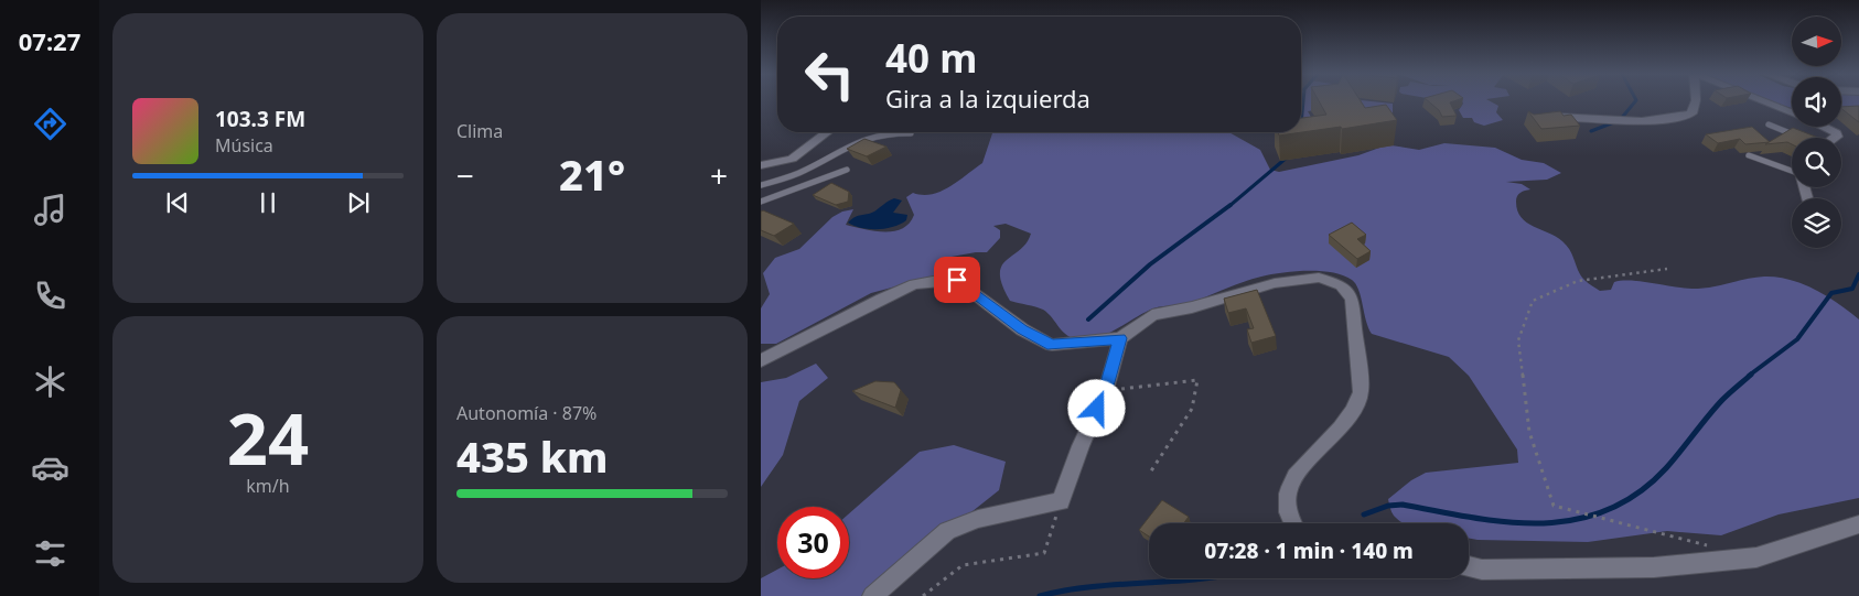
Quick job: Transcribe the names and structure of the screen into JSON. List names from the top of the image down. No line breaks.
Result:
{"north":"right","page":{"tabs":"07:27","tile":["Clima",["24","km/h"],["Autonomía · 87%","435 km"]],"turn":["40 m","Gira a la izquierda"],"song":["103.3 FM","Música"],"heat":["−","21°","+"],"limit":"30","trip":"07:28 · 1 min · 140 m"}}
